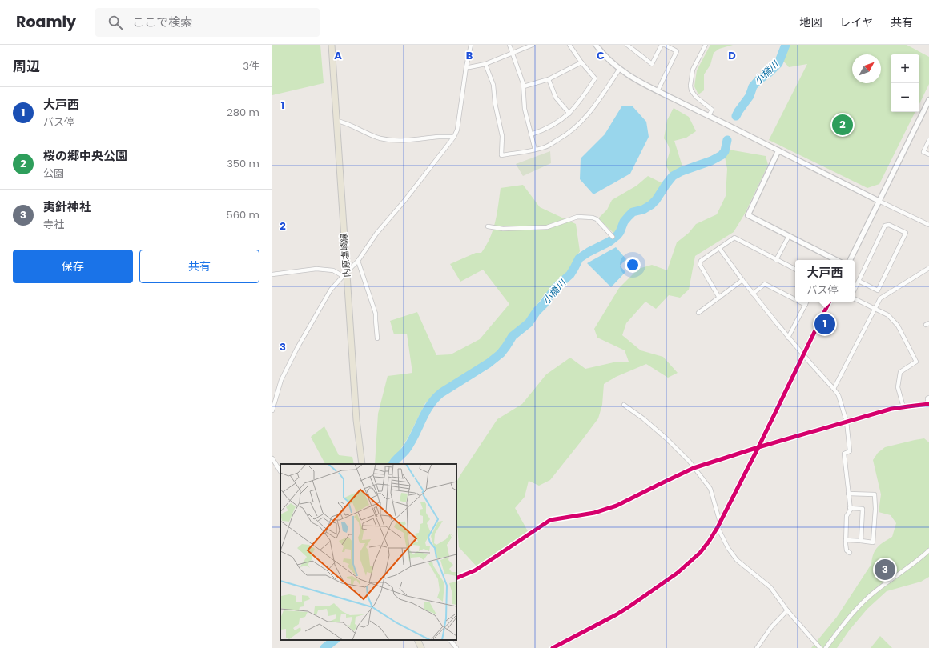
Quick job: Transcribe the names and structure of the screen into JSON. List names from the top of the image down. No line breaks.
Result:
{"streets":{"main road":["内原塩崎線"]},"water":["小橋川"],"north":"top right","page":{"header":"Roamly","search":"ここで検索","nav":["地図","レイヤ","共有"],"heading":["周辺","3件"],"map_buttons":["+","−"],"list":[{"mark":"1","name":"大戸西","note":"バス停","value":"280 m"},{"mark":"2","name":"桜の郷中央公園","note":"公園","value":"350 m"},{"mark":"3","name":"夷針神社","note":"寺社","value":"560 m"}],"pins":["2","1","3"],"buttons":["保存","共有"],"popup":["大戸西","バス停"]},"grid":{"columns":["A","B","C","D"],"rows":["1","2","3"]}}
